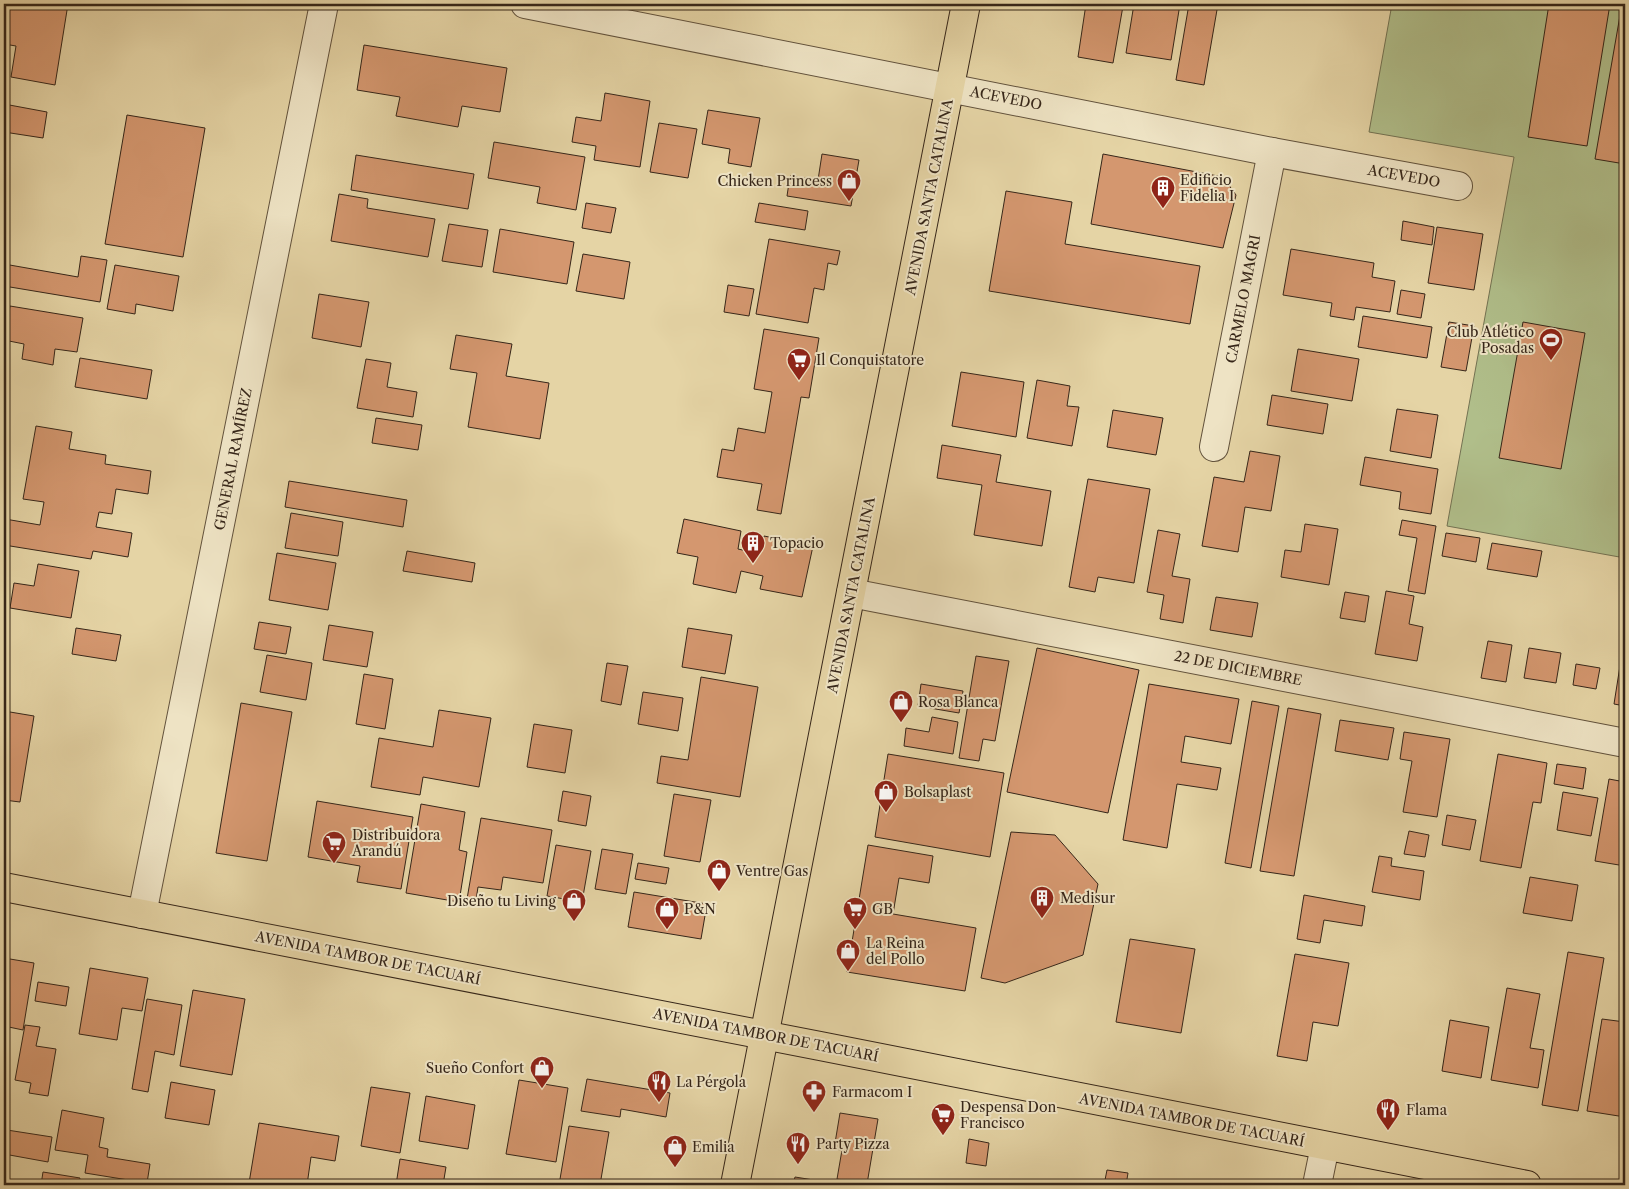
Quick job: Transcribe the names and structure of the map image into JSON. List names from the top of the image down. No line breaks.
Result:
{"streets":{"main road":["AVENIDA SANTA CATALINA","AVENIDA TAMBOR DE TACUARÍ"],"street":["ACEVEDO","CARMELO MAGRI","GENERAL RAMÍREZ","22 DE DICIEMBRE"]},"crossings":[["ACEVEDO","AVENIDA SANTA CATALINA"],["ACEVEDO","CARMELO MAGRI"],["AVENIDA SANTA CATALINA","22 DE DICIEMBRE"],["AVENIDA SANTA CATALINA","AVENIDA TAMBOR DE TACUARÍ"],["GENERAL RAMÍREZ","AVENIDA TAMBOR DE TACUARÍ"]],"places":{"shop":["Chicken Princess","Rosa Blanca","Bolsaplast","Ventre Gas","Diseño tu Living","P&N","La Reina del Pollo","Sueño Confort","Emilia"],"building":["Edificio Fidelia I","Topacio","Medisur"],"sports":["Club Atlético Posadas"],"supermarket":["Il Conquistatore","Distribuidora Arandú","GB","Despensa Don Francisco"],"restaurant":["La Pérgola","Flama","Party Pizza"],"pharmacy":["Farmacom I"]}}
